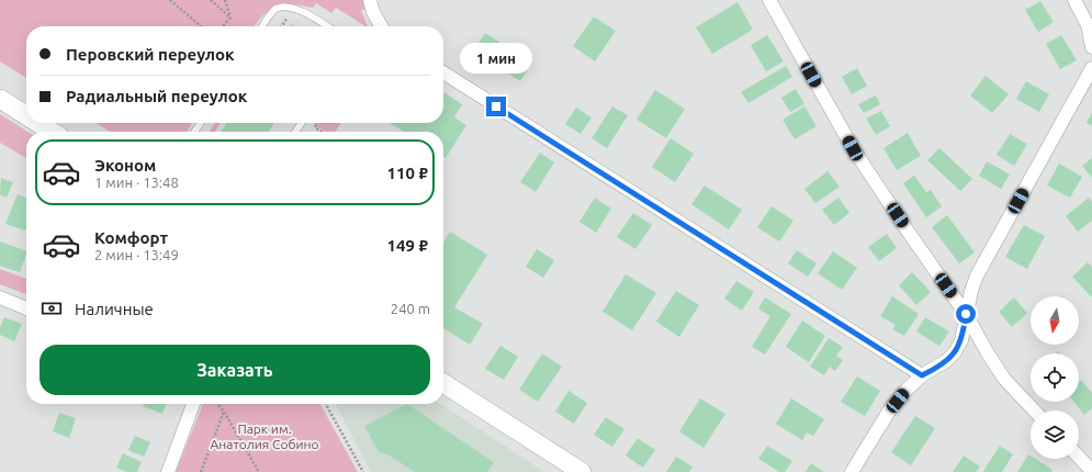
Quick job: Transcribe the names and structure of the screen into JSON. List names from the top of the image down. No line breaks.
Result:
{"parks":["Парк им. Анатолия Собино"],"north":"bottom","page":{"banner":["Перовский переулок","Радиальный переулок"],"bubble":"1 мин","list":[{"name":"Эконом","note":"1 мин · 13:48","value":"110 ₽"},{"name":"Комфорт","note":"2 мин · 13:49","value":"149 ₽"}],"pay":["Наличные","240 m"],"buttons":"Заказать"}}
